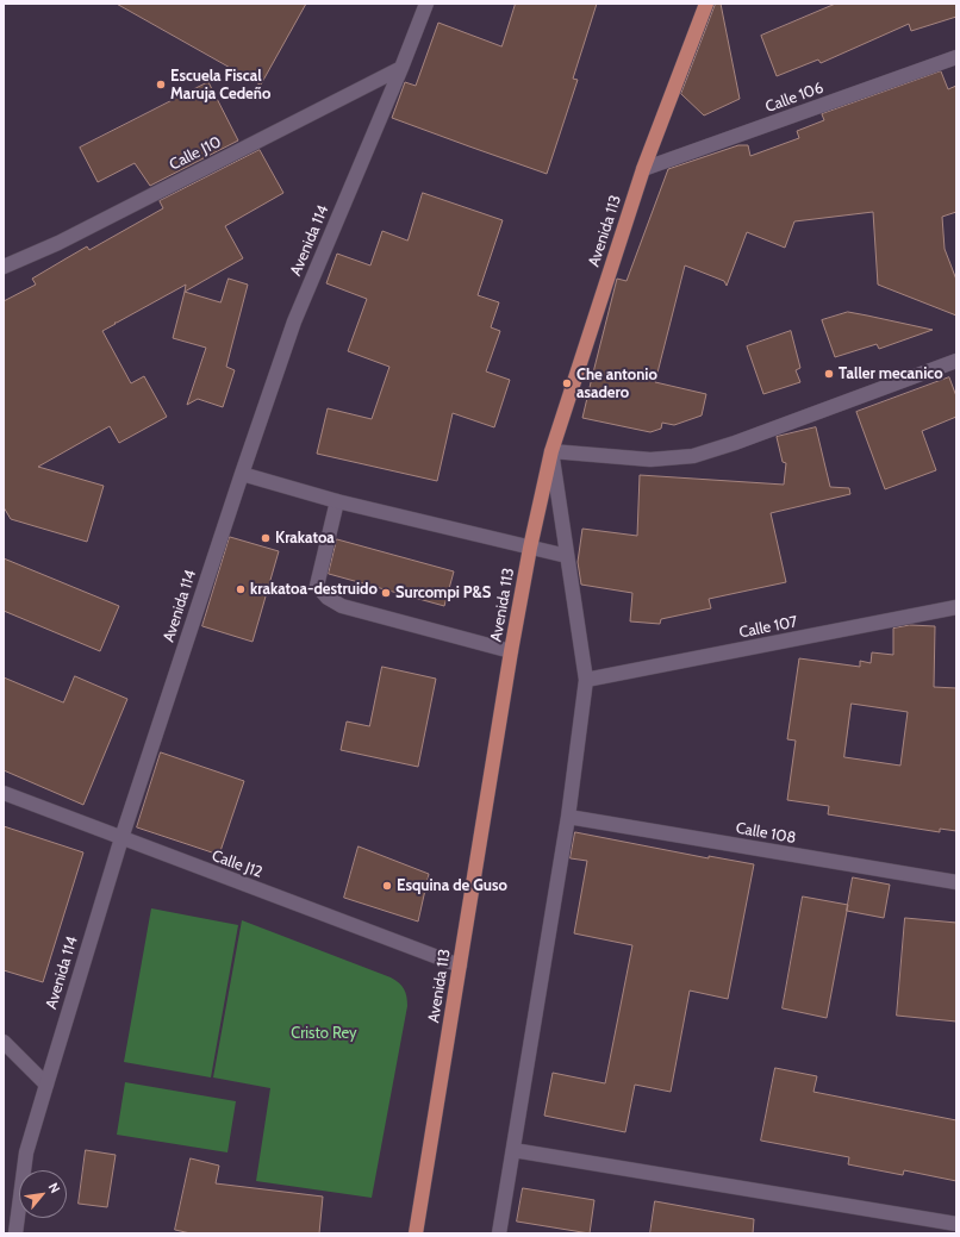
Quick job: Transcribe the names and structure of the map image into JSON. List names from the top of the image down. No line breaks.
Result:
{"streets":{"main road":["Avenida 113"],"street":["Calle 106","Calle J10","Avenida 114","Calle 107","Calle 108","Calle J12"]},"crossings":[["Calle 106","Avenida 113"],["Calle J10","Avenida 114"],["Avenida 113","Calle J12"],["Avenida 114","Calle J12"]],"parks":["Cristo Rey"],"places":["Escuela Fiscal Maruja Cedeño","Taller mecanico","Che antonio asadero","Krakatoa","krakatoa-destruido","Surcompi P&S","Esquina de Guso"],"north":"top right"}
